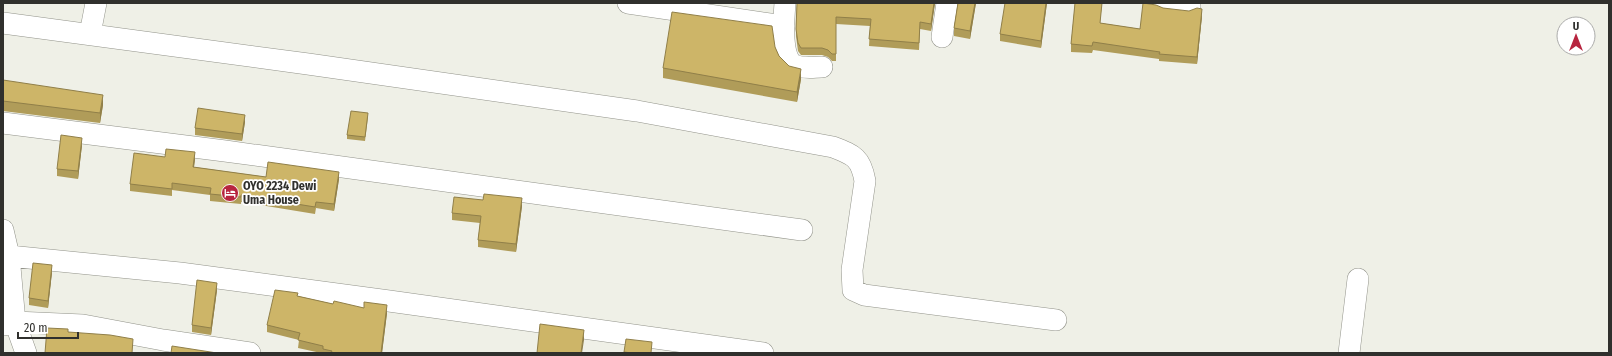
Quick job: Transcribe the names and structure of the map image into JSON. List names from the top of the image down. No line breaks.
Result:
{"places":{"hotel":["OYO 2234 Dewi Uma House"]},"scale_bar":"20 m","north":"top"}
